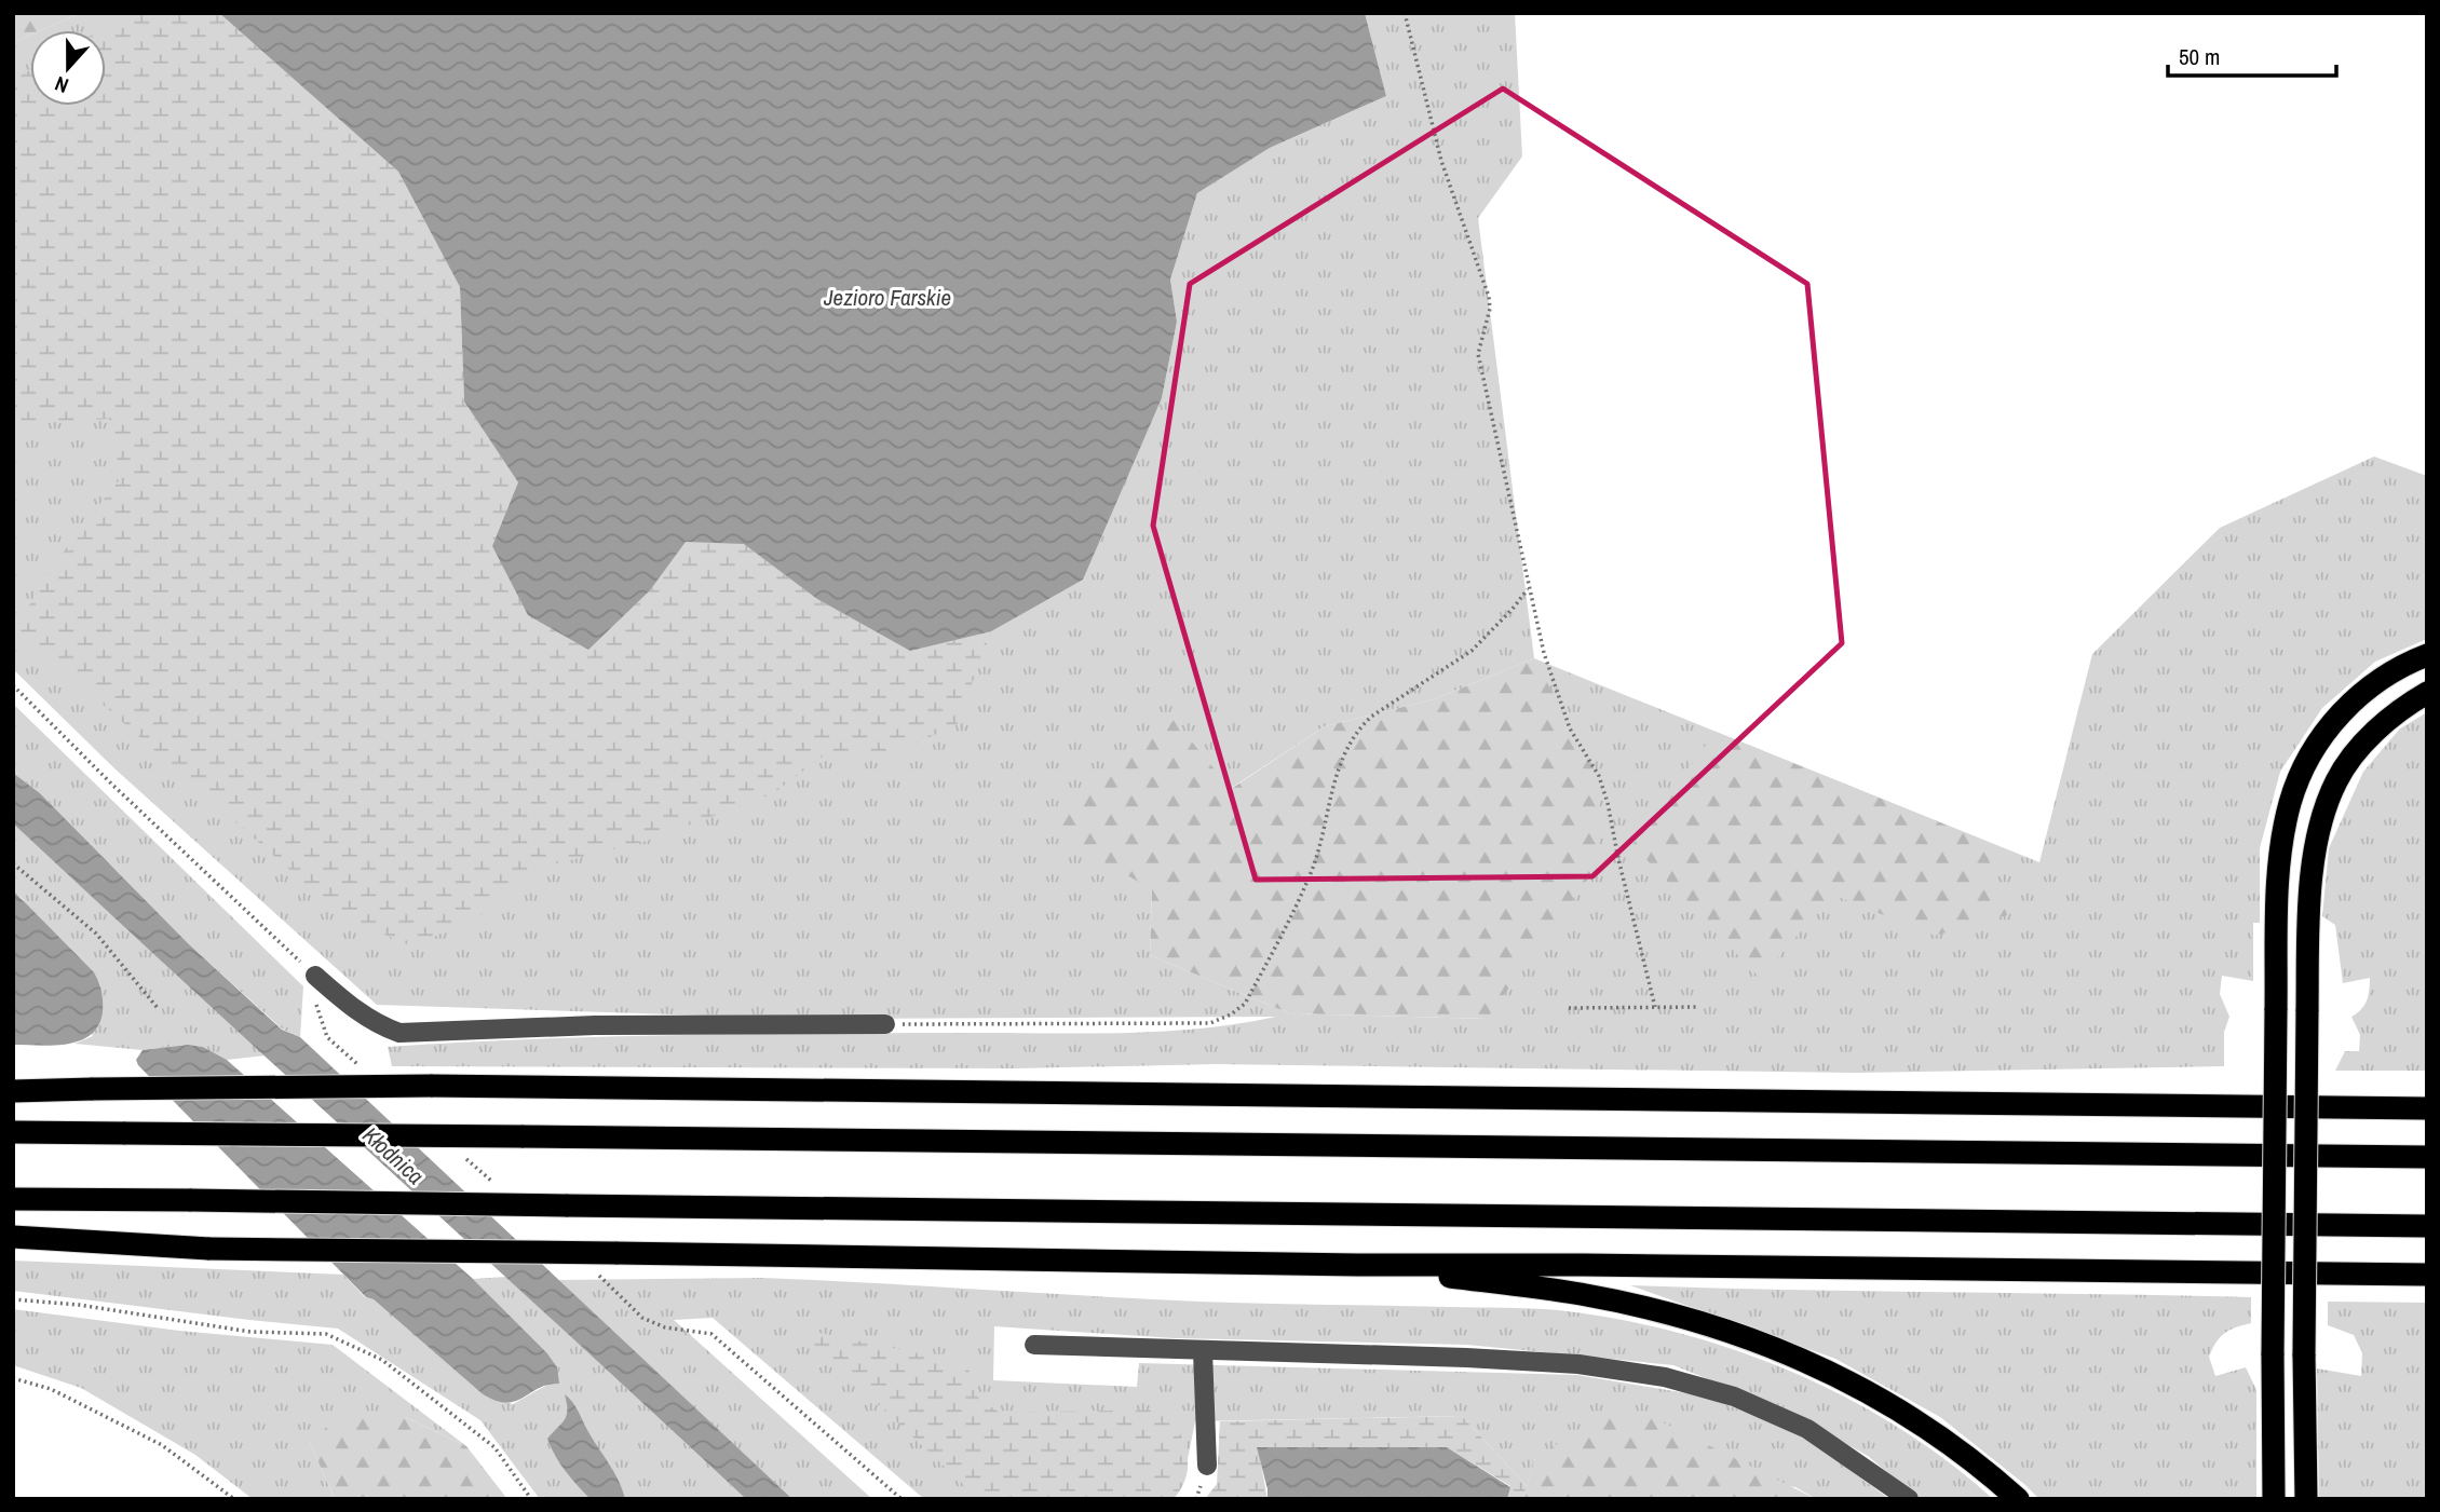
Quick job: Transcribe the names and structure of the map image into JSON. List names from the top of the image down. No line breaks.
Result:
{"water":["Jezioro Farskie","Kłodnica"],"scale_bar":"50 m","north":"bottom"}
